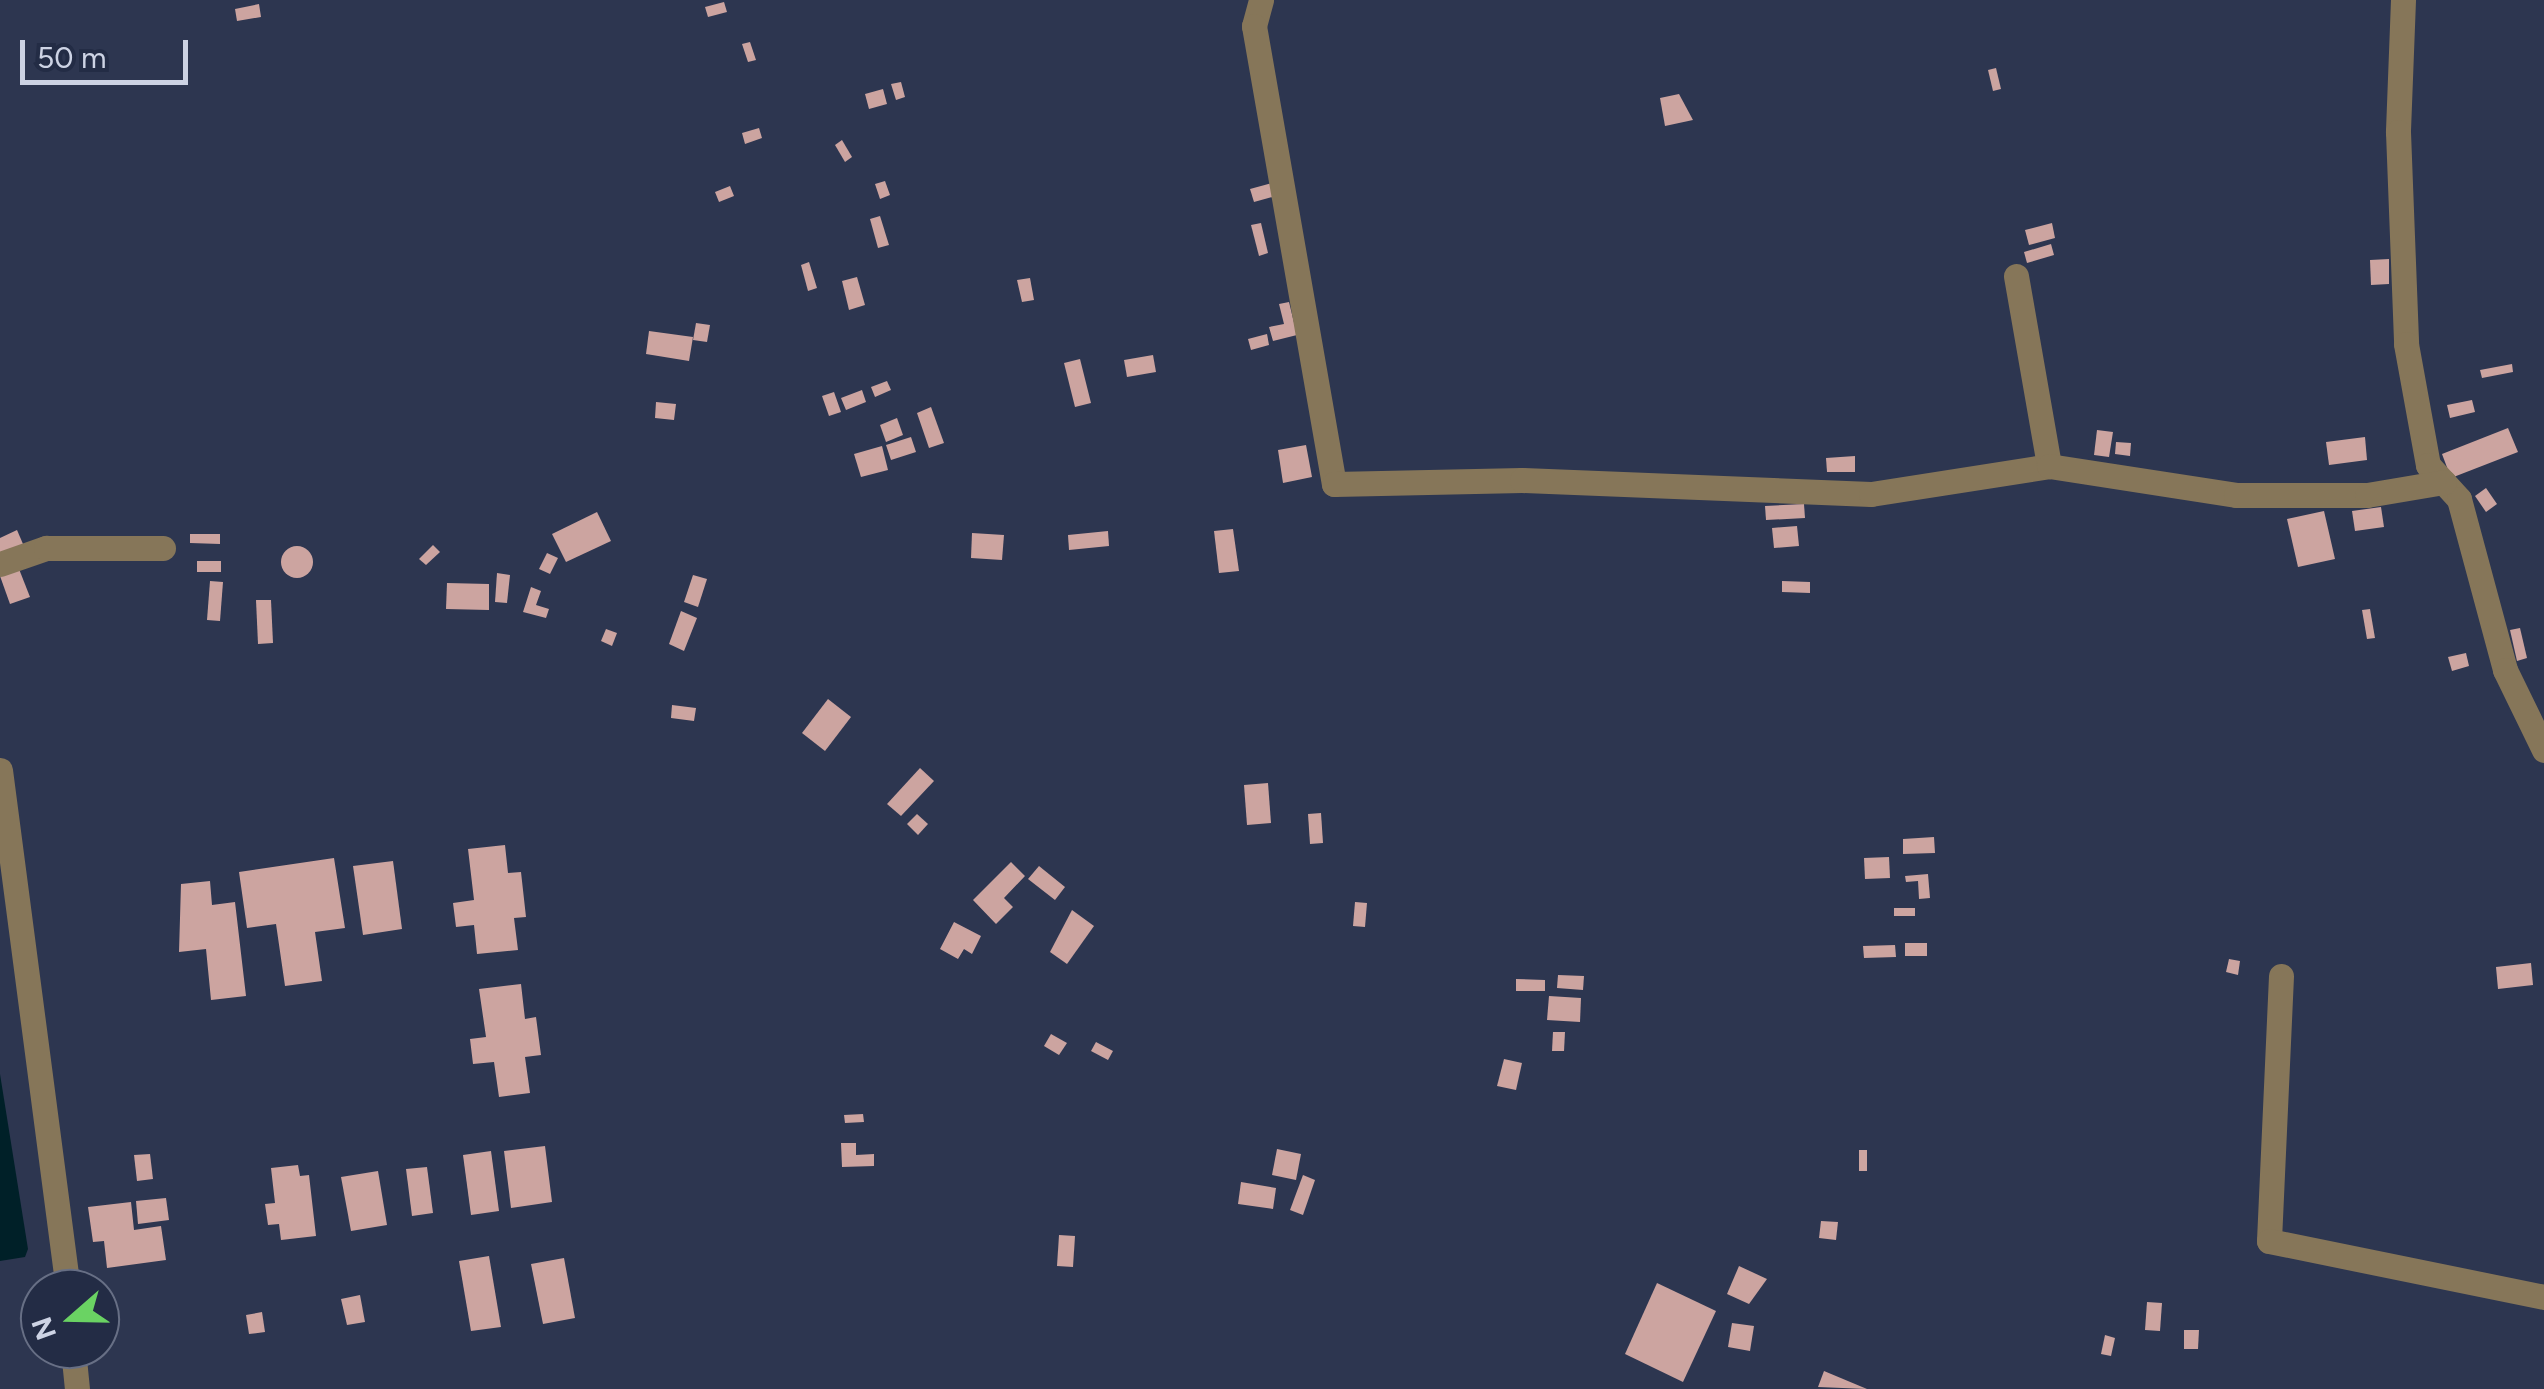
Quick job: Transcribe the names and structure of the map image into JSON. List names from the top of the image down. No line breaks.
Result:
{"scale_bar":"50 m","north":"left"}
